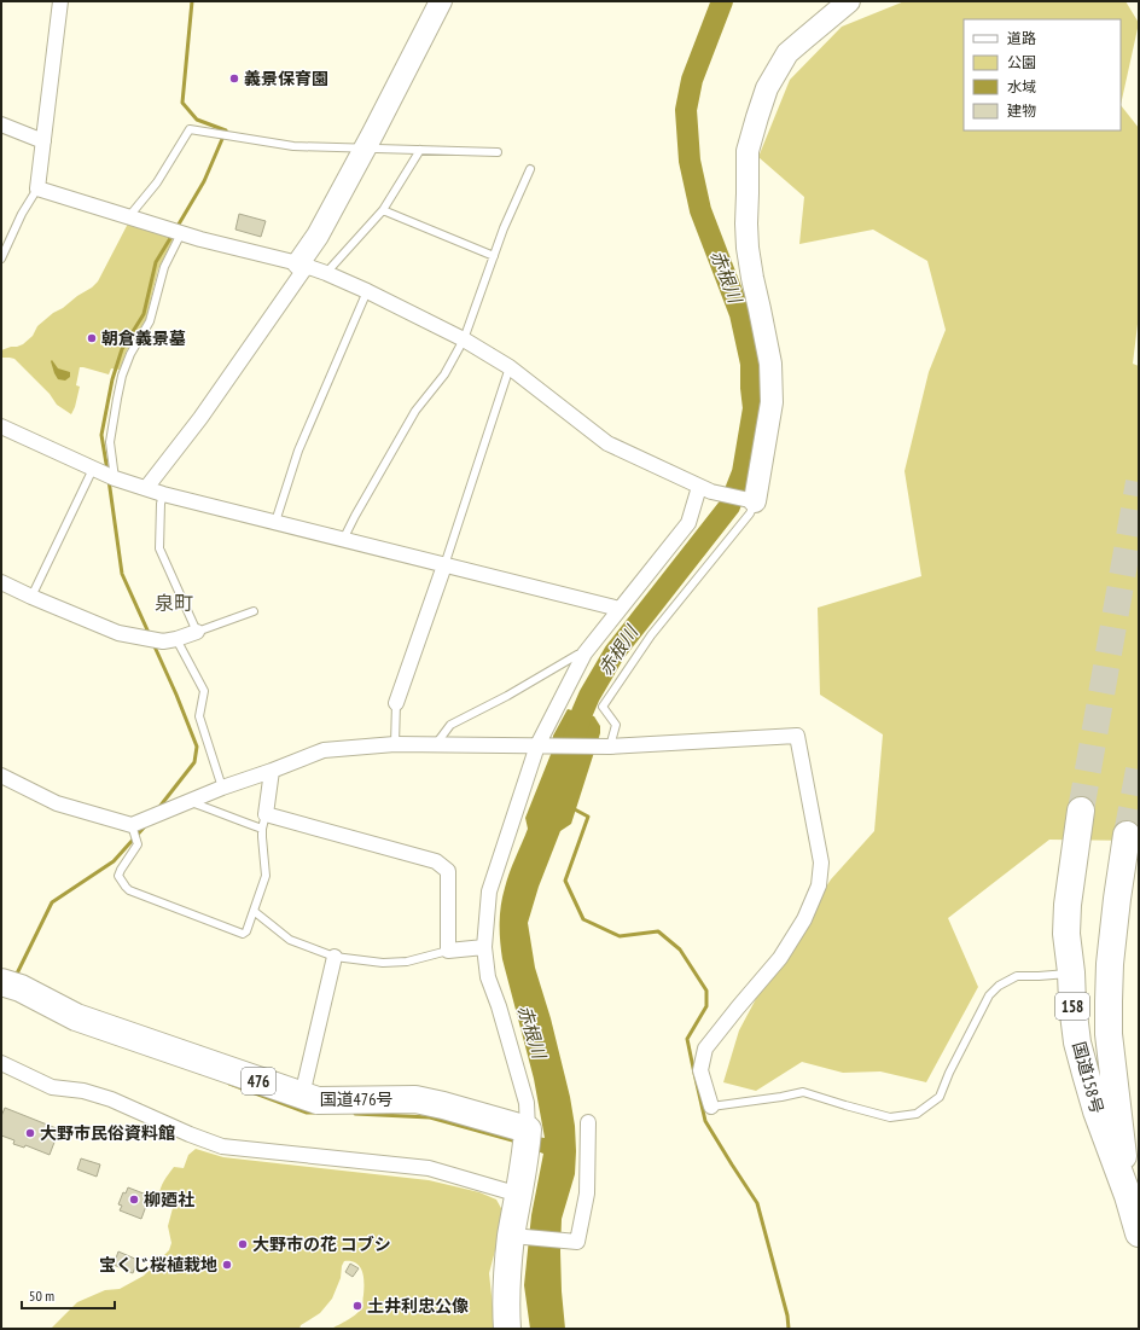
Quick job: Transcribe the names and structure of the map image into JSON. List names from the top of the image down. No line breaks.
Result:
{"streets":{"highway":["158","国道158号","476","国道476号"]},"districts":["泉町"],"water":["赤根川"],"places":["義景保育園","朝倉義景墓","大野市民俗資料館","柳廼社","大野市の花 コブシ","宝くじ桜植栽地","土井利忠公像"],"legend":["道路","公園","水域","建物"],"scale_bar":"50 m"}
